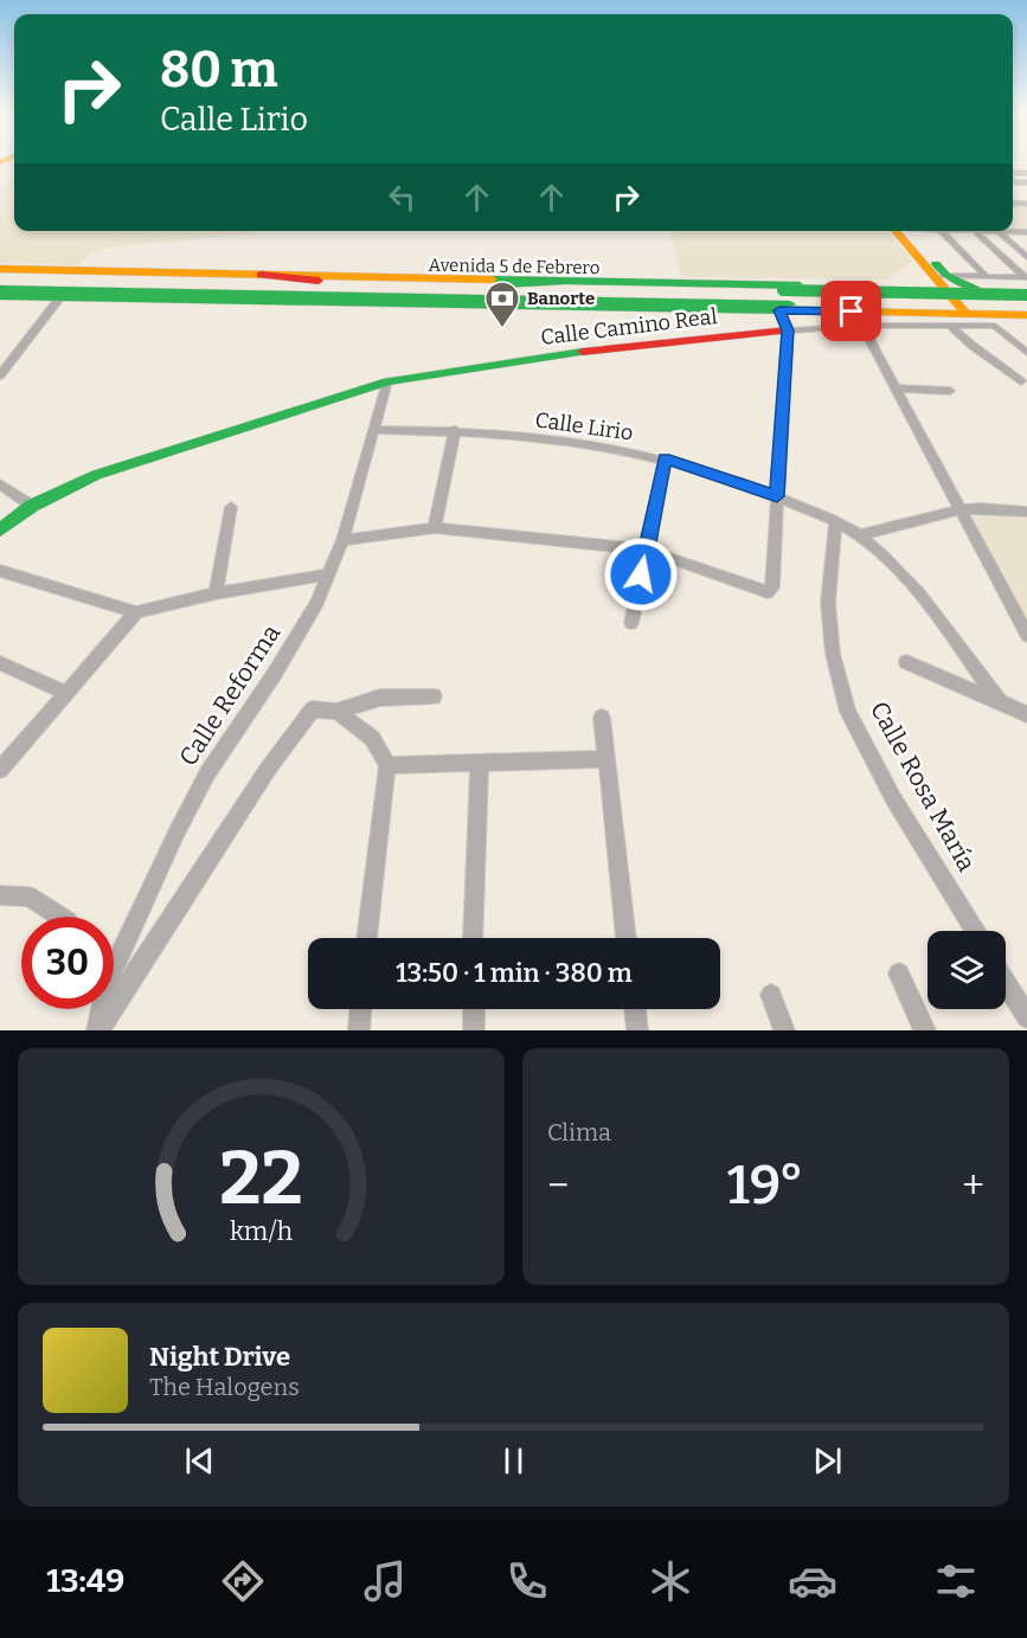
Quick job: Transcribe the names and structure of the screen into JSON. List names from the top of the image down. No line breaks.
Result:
{"streets":{"main road":["Avenida 5 de Febrero","Calle Camino Real"],"street":["Calle Lirio","Calle Reforma","Calle Rosa María"]},"crossings":[["Calle Camino Real","Calle Reforma"],["Calle Lirio","Calle Reforma"],["Calle Lirio","Calle Rosa María"]],"places":{"bank":["Banorte"]},"page":{"turn":["80 m","Calle Lirio"],"limit":"30","trip":"13:50 · 1 min · 380 m","tile":"Clima","heat":["−","19°","+"],"song":["Night Drive","The Halogens"],"tabs":"13:49","gauge":["22","km/h"]}}
